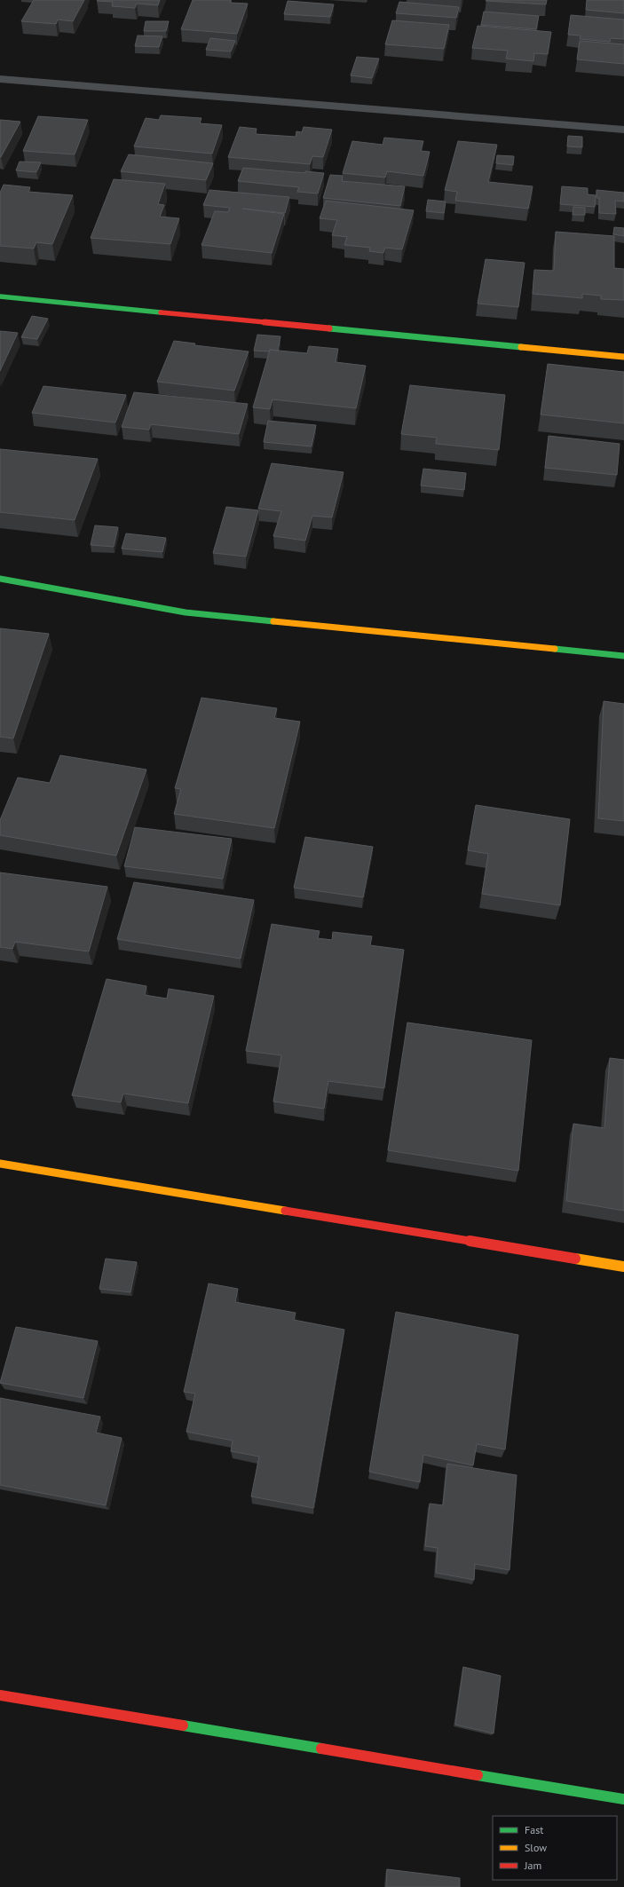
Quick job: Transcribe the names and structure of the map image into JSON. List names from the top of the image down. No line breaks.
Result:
{"legend":["Fast","Slow","Jam"]}
